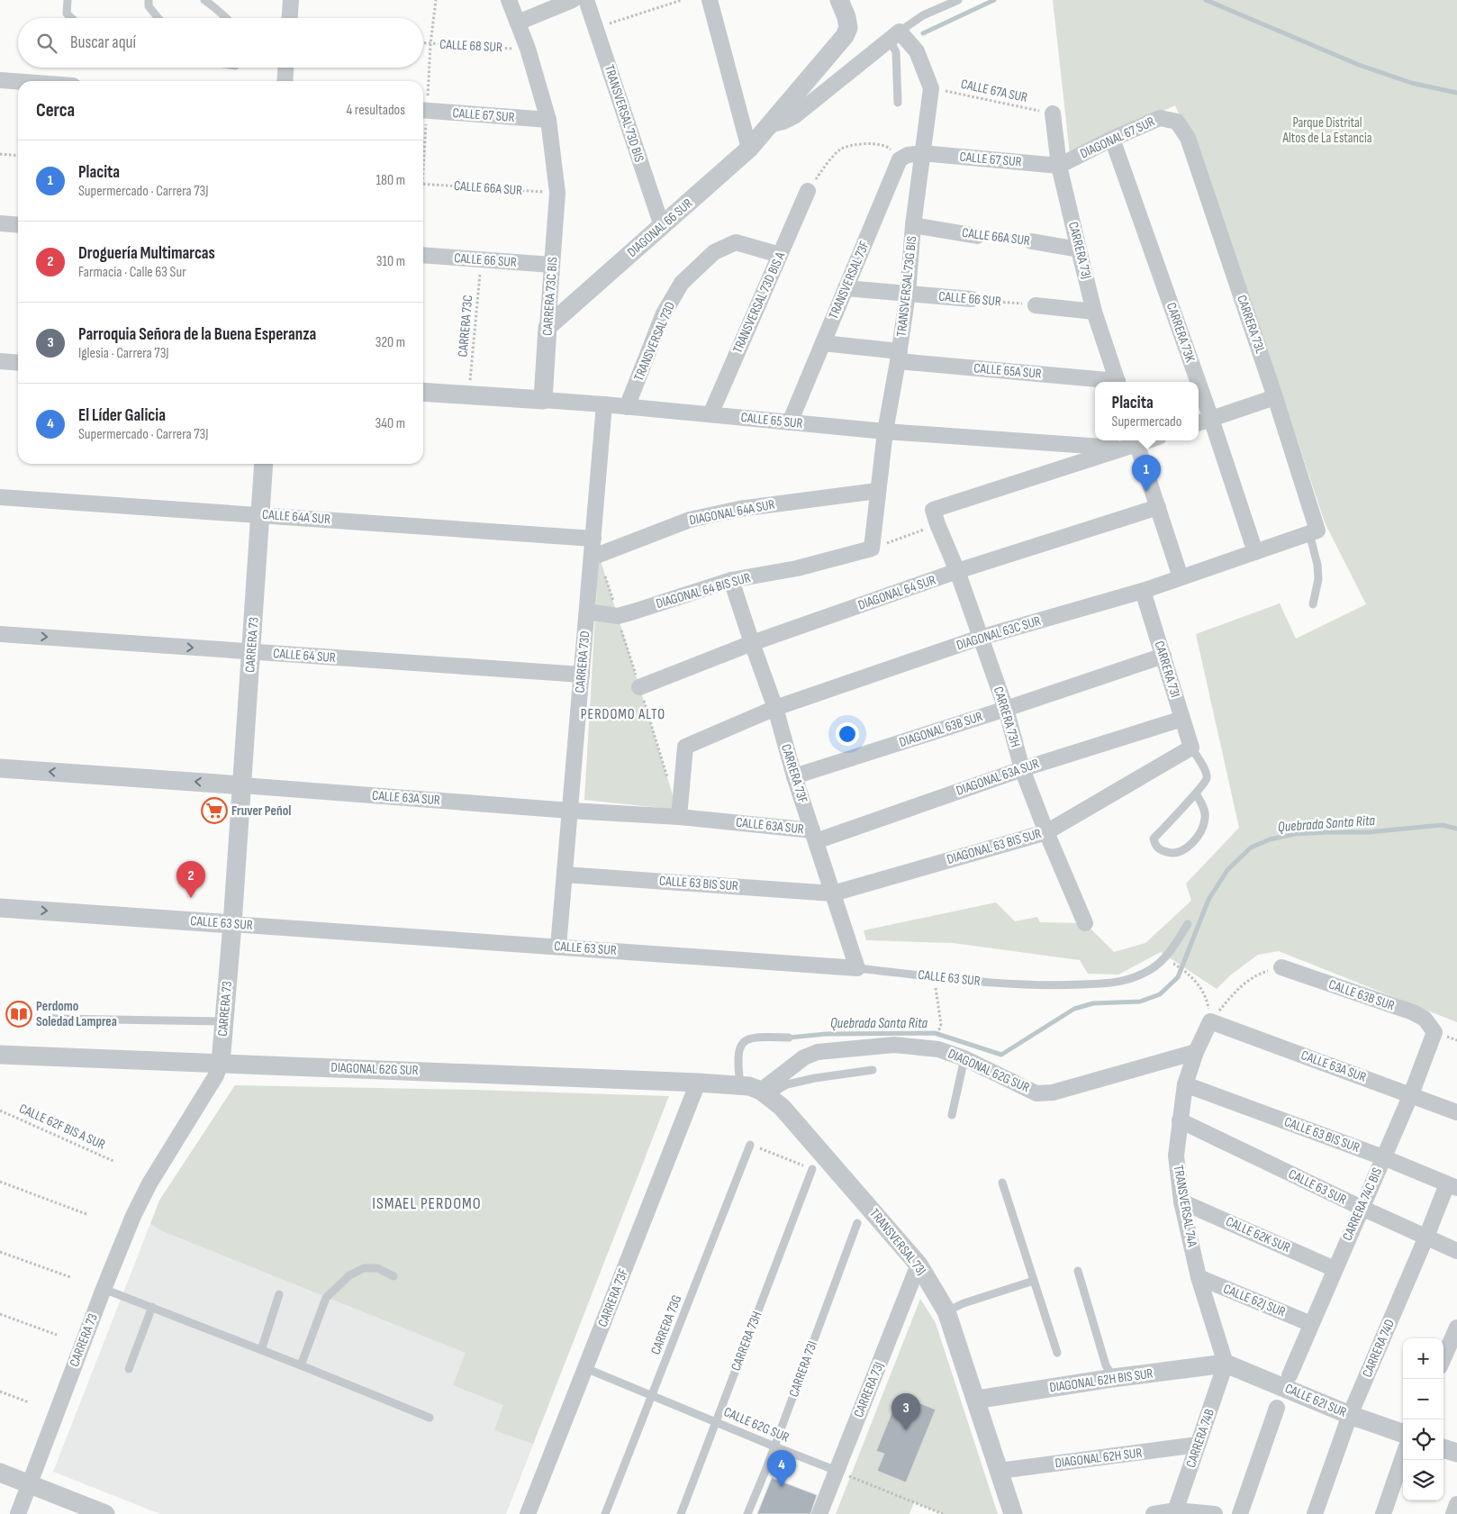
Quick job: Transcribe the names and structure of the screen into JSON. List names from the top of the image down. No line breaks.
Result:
{"streets":{"street":["TRANSVERSAL 73D BIS","CALLE 67 SUR","DIAGONAL 67 SUR","CALLE 66A SUR","DIAGONAL 66 SUR","CARRERA 73J","CALLE 66 SUR","TRANSVERSAL 73F","TRANSVERSAL 73G BIS","CARRERA 73C BIS","TRANSVERSAL 73D BIS A","CARRERA 73L","CARRERA 73K","TRANSVERSAL 73D","CALLE 65A SUR","CALLE 65 SUR","DIAGONAL 64A SUR","CALLE 64A SUR","DIAGONAL 64 BIS SUR","DIAGONAL 64 SUR","DIAGONAL 63C SUR","CARRERA 73","CALLE 64 SUR","CARRERA 73D","CARRERA 73I","CARRERA 73H","DIAGONAL 63B SUR","CARRERA 73F","DIAGONAL 63A SUR","CALLE 63A SUR","DIAGONAL 63 BIS SUR","CALLE 63 BIS SUR","CALLE 63 SUR","CALLE 63B SUR","DIAGONAL 62G SUR","CARRERA 74C BIS","TRANSVERSAL 74A","CALLE 62K SUR","TRANSVERSAL 73J","CALLE 62J SUR","CARRERA 74D","DIAGONAL 62H BIS SUR","CALLE 62I SUR","CARRERA 74B","DIAGONAL 62H SUR"],"lane":["CARRERA 73G","CALLE 62G SUR"],"path":["CALLE 68 SUR","CALLE 67A SUR","CARRERA 73C","CALLE 62F BIS A SUR"]},"crossings":[["CALLE 67A SUR","CARRERA 73J"],["CALLE 67A SUR","TRANSVERSAL 73G BIS"],["TRANSVERSAL 73D BIS","DIAGONAL 66 SUR"],["CALLE 67 SUR","DIAGONAL 67 SUR"],["CALLE 67 SUR","CARRERA 73J"],["CALLE 67 SUR","TRANSVERSAL 73G BIS"],["DIAGONAL 67 SUR","CARRERA 73J"],["DIAGONAL 67 SUR","CARRERA 73L"],["DIAGONAL 67 SUR","CARRERA 73K"],["CALLE 66A SUR","CARRERA 73J"],["CALLE 66A SUR","TRANSVERSAL 73G BIS"],["CALLE 66A SUR","CARRERA 73C BIS"],["DIAGONAL 66 SUR","CARRERA 73C BIS"],["CARRERA 73J","TRANSVERSAL 73J"],["CARRERA 73J","CALLE 62G SUR"],["CALLE 66 SUR","TRANSVERSAL 73F"],["CALLE 66 SUR","TRANSVERSAL 73G BIS"],["CALLE 66 SUR","CARRERA 73C BIS"],["CALLE 66 SUR","CARRERA 73C"],["TRANSVERSAL 73F","CALLE 65A SUR"],["TRANSVERSAL 73F","CALLE 65 SUR"],["TRANSVERSAL 73G BIS","CALLE 65A SUR"],["TRANSVERSAL 73G BIS","CALLE 65 SUR"],["TRANSVERSAL 73G BIS","DIAGONAL 64A SUR"],["TRANSVERSAL 73G BIS","DIAGONAL 64 BIS SUR"],["CARRERA 73C BIS","CALLE 65 SUR"],["TRANSVERSAL 73D BIS A","TRANSVERSAL 73D"],["TRANSVERSAL 73D BIS A","CALLE 65 SUR"],["CARRERA 73L","DIAGONAL 63C SUR"],["CARRERA 73C","CALLE 65 SUR"],["CARRERA 73K","DIAGONAL 63C SUR"],["TRANSVERSAL 73D","CALLE 65 SUR"],["CALLE 65 SUR","CARRERA 73D"],["DIAGONAL 64A SUR","CARRERA 73D"],["CALLE 64A SUR","CARRERA 73"],["CALLE 64A SUR","CARRERA 73D"],["DIAGONAL 64 BIS SUR","CARRERA 73D"],["DIAGONAL 64 BIS SUR","CARRERA 73F"],["DIAGONAL 64 SUR","CARRERA 73H"],["DIAGONAL 64 SUR","CARRERA 73F"],["DIAGONAL 63C SUR","CARRERA 73I"],["DIAGONAL 63C SUR","CARRERA 73H"],["DIAGONAL 63C SUR","CARRERA 73F"],["DIAGONAL 63C SUR","CALLE 63A SUR"],["CARRERA 73","CALLE 64 SUR"],["CARRERA 73","CALLE 63A SUR"],["CARRERA 73","CALLE 63 SUR"],["CARRERA 73","DIAGONAL 62G SUR"],["CALLE 64 SUR","CARRERA 73D"],["CARRERA 73D","CALLE 63A SUR"],["CARRERA 73D","CALLE 63 BIS SUR"],["CARRERA 73D","CALLE 63 SUR"],["CARRERA 73I","DIAGONAL 63B SUR"],["CARRERA 73I","DIAGONAL 63A SUR"],["CARRERA 73I","DIAGONAL 63 BIS SUR"],["CARRERA 73I","CALLE 62G SUR"],["CARRERA 73H","DIAGONAL 63B SUR"],["CARRERA 73H","DIAGONAL 63A SUR"],["CARRERA 73H","DIAGONAL 63 BIS SUR"],["CARRERA 73H","CALLE 62G SUR"],["DIAGONAL 63B SUR","CARRERA 73F"],["CARRERA 73F","DIAGONAL 63A SUR"],["CARRERA 73F","CALLE 63A SUR"],["CARRERA 73F","DIAGONAL 63 BIS SUR"],["CARRERA 73F","CALLE 63 BIS SUR"],["CARRERA 73F","CALLE 63 SUR"],["CARRERA 73F","DIAGONAL 62G SUR"],["CARRERA 73F","CALLE 62G SUR"],["DIAGONAL 63A SUR","CALLE 63A SUR"],["CALLE 63A SUR","CARRERA 74C BIS"],["CALLE 63A SUR","TRANSVERSAL 74A"],["DIAGONAL 63 BIS SUR","CALLE 63 BIS SUR"],["CALLE 63 BIS SUR","CARRERA 74C BIS"],["CALLE 63 BIS SUR","TRANSVERSAL 74A"],["CALLE 63 BIS SUR","CARRERA 74D"],["CALLE 63 SUR","CARRERA 74C BIS"],["CALLE 63 SUR","TRANSVERSAL 74A"],["CALLE 63 SUR","CARRERA 74D"],["CALLE 63B SUR","CARRERA 74C BIS"],["DIAGONAL 62G SUR","TRANSVERSAL 74A"],["DIAGONAL 62G SUR","TRANSVERSAL 73J"],["CARRERA 74C BIS","CALLE 62K SUR"],["CARRERA 74C BIS","CALLE 62J SUR"],["TRANSVERSAL 74A","CALLE 62K SUR"],["TRANSVERSAL 74A","CALLE 62J SUR"],["TRANSVERSAL 74A","DIAGONAL 62H BIS SUR"],["TRANSVERSAL 74A","CALLE 62I SUR"],["TRANSVERSAL 74A","CARRERA 74B"],["TRANSVERSAL 73J","DIAGONAL 62H BIS SUR"],["TRANSVERSAL 73J","DIAGONAL 62H SUR"],["CARRERA 73G","CALLE 62G SUR"],["CARRERA 74D","CALLE 62I SUR"],["DIAGONAL 62H BIS SUR","CALLE 62I SUR"],["DIAGONAL 62H BIS SUR","CARRERA 74B"],["CALLE 62I SUR","CARRERA 74B"],["CARRERA 74B","DIAGONAL 62H SUR"]],"one_way":["CALLE 64 SUR"],"districts":["PERDOMO ALTO","ISMAEL PERDOMO"],"water":["Quebrada Santa Rita"],"parks":["Parque Distrital Altos de La Estancia"],"places":{"supermarket":["Fruver Peñol"],"library":["Perdomo Soledad Lamprea"]},"page":{"search":"Buscar aquí","heading":["Cerca","4 resultados"],"list":[{"mark":"1","name":"Placita","note":"Supermercado · Carrera 73J","value":"180 m"},{"mark":"2","name":"Droguería Multimarcas","note":"Farmacia · Calle 63 Sur","value":"310 m"},{"mark":"3","name":"Parroquia Señora de la Buena Esperanza","note":"Iglesia · Carrera 73J","value":"320 m"},{"mark":"4","name":"El Líder Galicia","note":"Supermercado · Carrera 73J","value":"340 m"}],"popup":["Placita","Supermercado"],"pins":["1","2","3","4"],"map_buttons":["+","−"]}}
